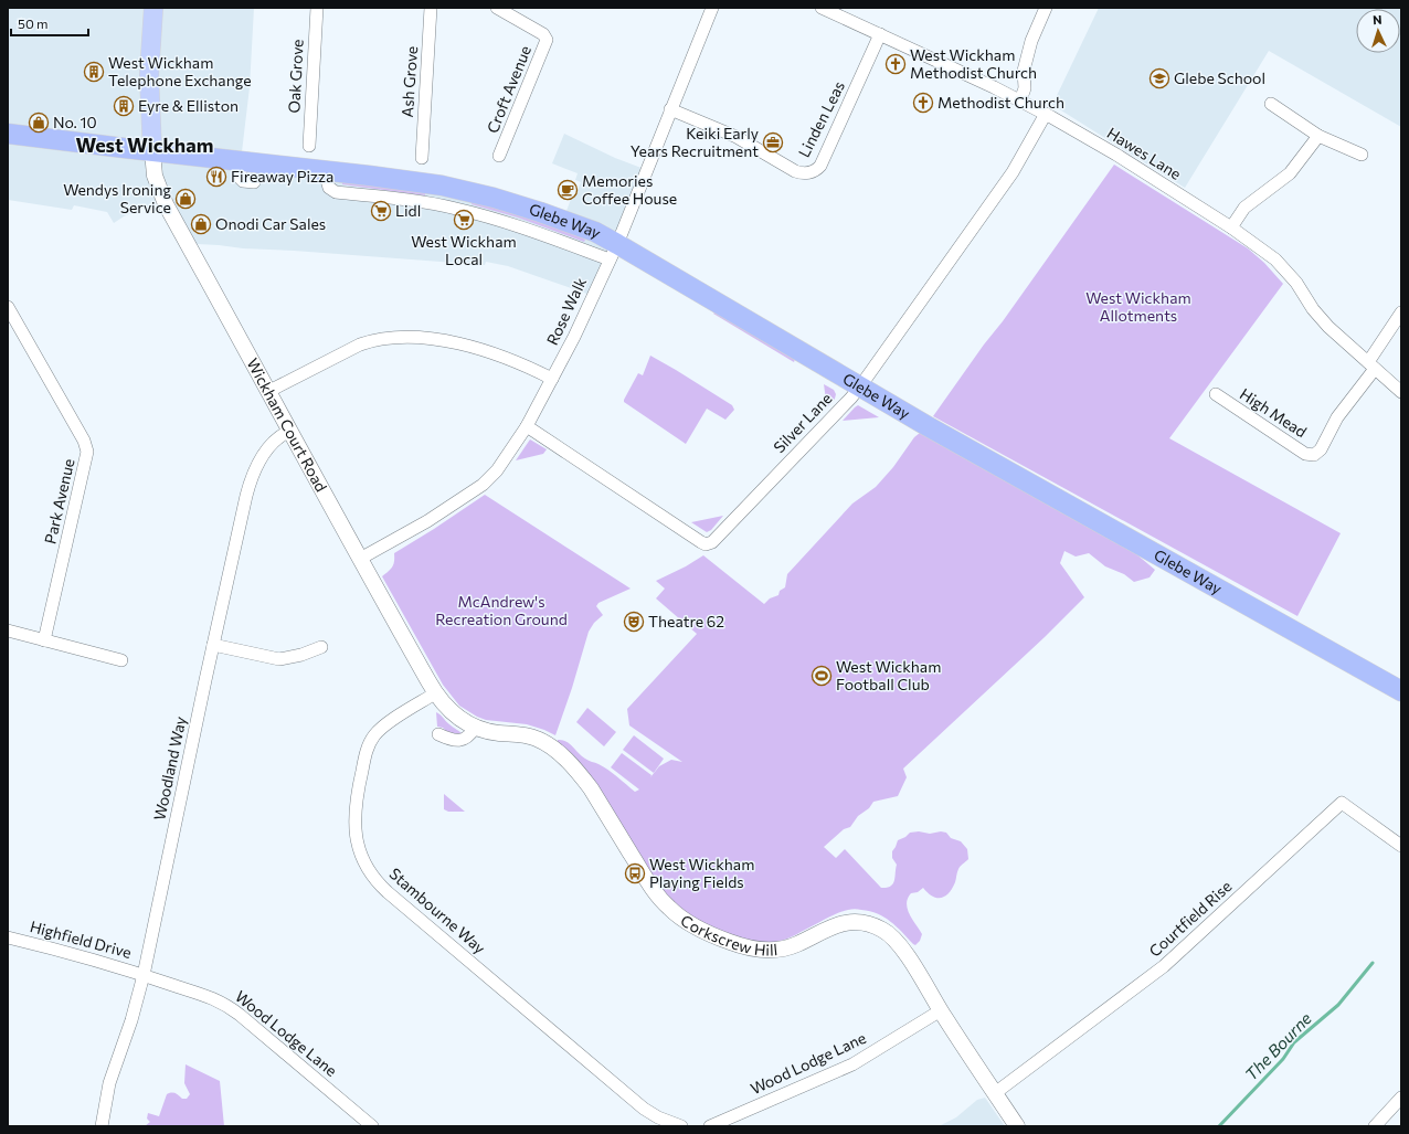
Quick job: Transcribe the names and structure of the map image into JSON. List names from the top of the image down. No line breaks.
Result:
{"streets":{"highway":["Glebe Way"],"street":["Oak Grove","Ash Grove","Croft Avenue","Linden Leas","Hawes Lane","Rose Walk","High Mead","Silver Lane","Wickham Court Road","Park Avenue","Woodland Way","Stambourne Way","Courtfield Rise","Corkscrew Hill","Highfield Drive","Wood Lodge Lane"]},"crossings":[["Linden Leas","Hawes Lane"],["Linden Leas","Rose Walk"],["Hawes Lane","High Mead"],["Hawes Lane","Silver Lane"],["Glebe Way","Rose Walk"],["Glebe Way","Silver Lane"],["Glebe Way","Wickham Court Road"],["Rose Walk","Silver Lane"],["Rose Walk","Wickham Court Road"],["Wickham Court Road","Woodland Way"],["Wickham Court Road","Stambourne Way"],["Wickham Court Road","Corkscrew Hill"],["Woodland Way","Highfield Drive"],["Woodland Way","Wood Lodge Lane"],["Stambourne Way","Corkscrew Hill"],["Courtfield Rise","Corkscrew Hill"],["Corkscrew Hill","Wood Lodge Lane"],["Highfield Drive","Wood Lodge Lane"]],"districts":["West Wickham"],"water":["The Bourne"],"parks":["West Wickham Allotments","McAndrew's Recreation Ground"],"places":{"church":["West Wickham Methodist Church","Methodist Church"],"building":["West Wickham Telephone Exchange","Eyre & Elliston"],"school or university":["Glebe School"],"shop":["No. 10","Wendys Ironing Service","Onodi Car Sales"],"office":["Keiki Early Years Recruitment"],"restaurant":["Fireaway Pizza"],"cafe":["Memories Coffee House"],"supermarket":["Lidl","West Wickham Local"],"theatre":["Theatre 62"],"sports":["West Wickham Football Club"],"bus stop":["West Wickham Playing Fields"]},"scale_bar":"50 m","north":"top"}
